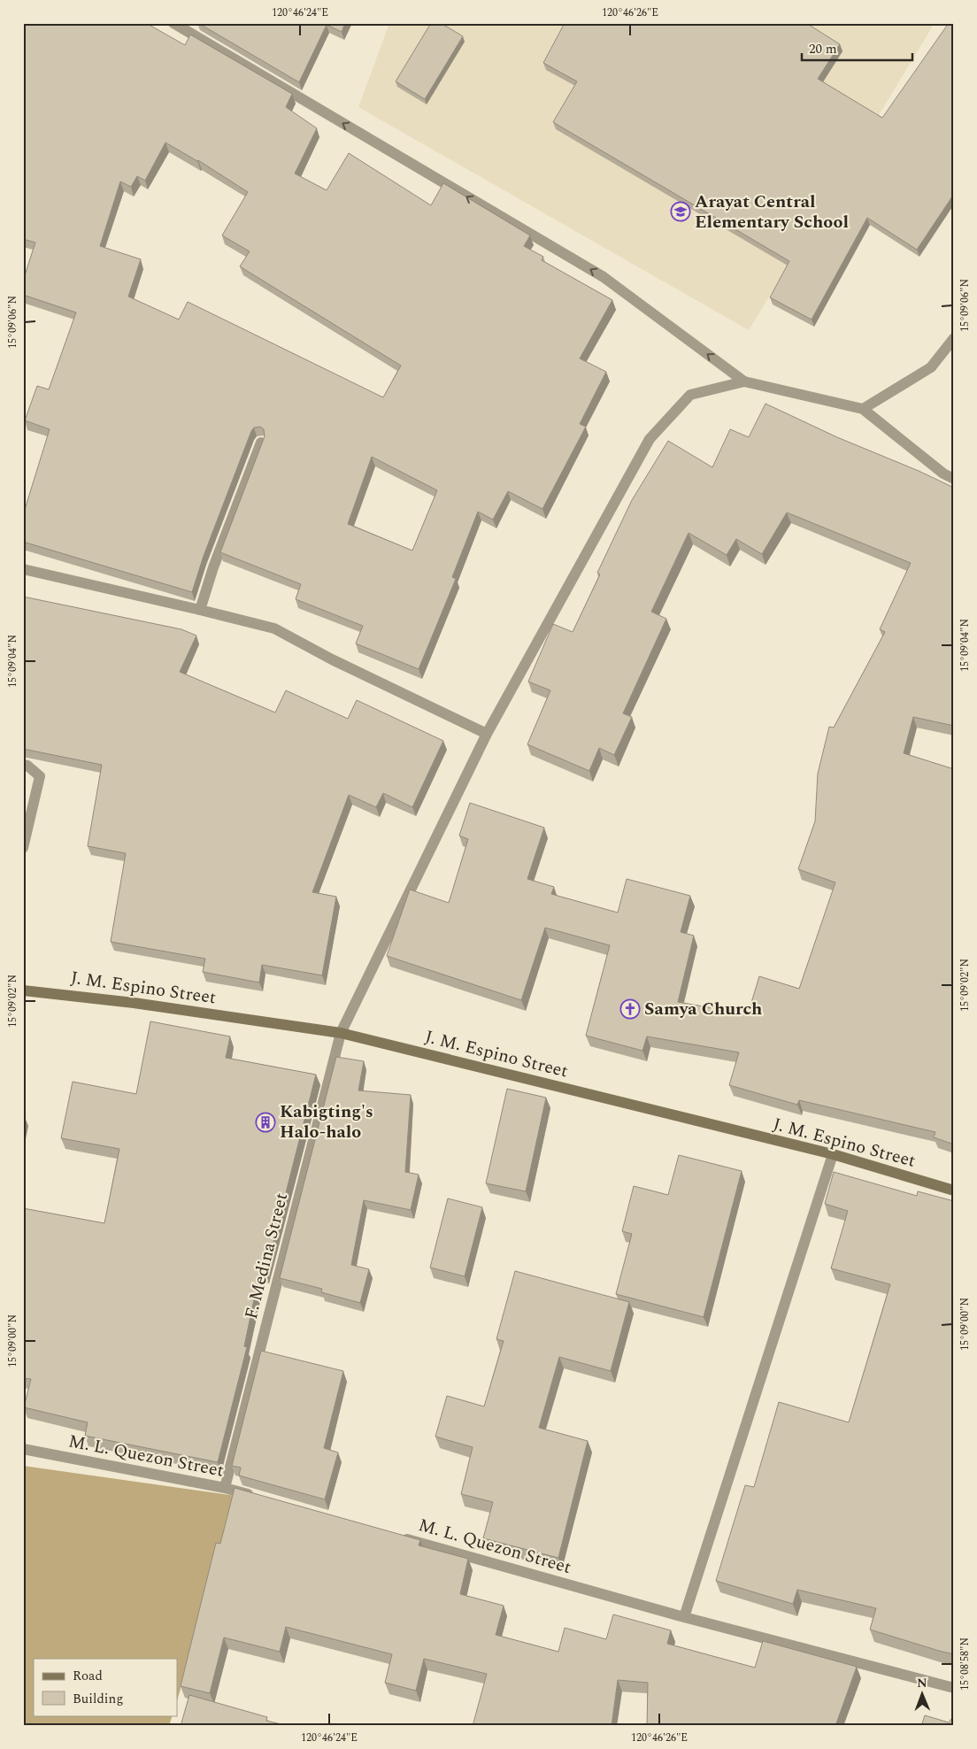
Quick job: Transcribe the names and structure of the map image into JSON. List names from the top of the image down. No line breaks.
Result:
{"streets":{"main road":["J. M. Espino Street"],"street":["F. Medina Street","M. L. Quezon Street"]},"crossings":[["J. M. Espino Street","F. Medina Street"],["F. Medina Street","M. L. Quezon Street"]],"places":{"school or university":["Arayat Central Elementary School"],"church":["Samya Church"],"building":["Kabigting's Halo-halo"]},"legend":["Road","Building"],"scale_bar":"20 m","north":"top","coordinates":["120°46'24\"E","120°46'26\"E","15°09'06\"N","15°09'04\"N","15°09'02\"N","15°09'00\"N","15°08'58\"N"]}
